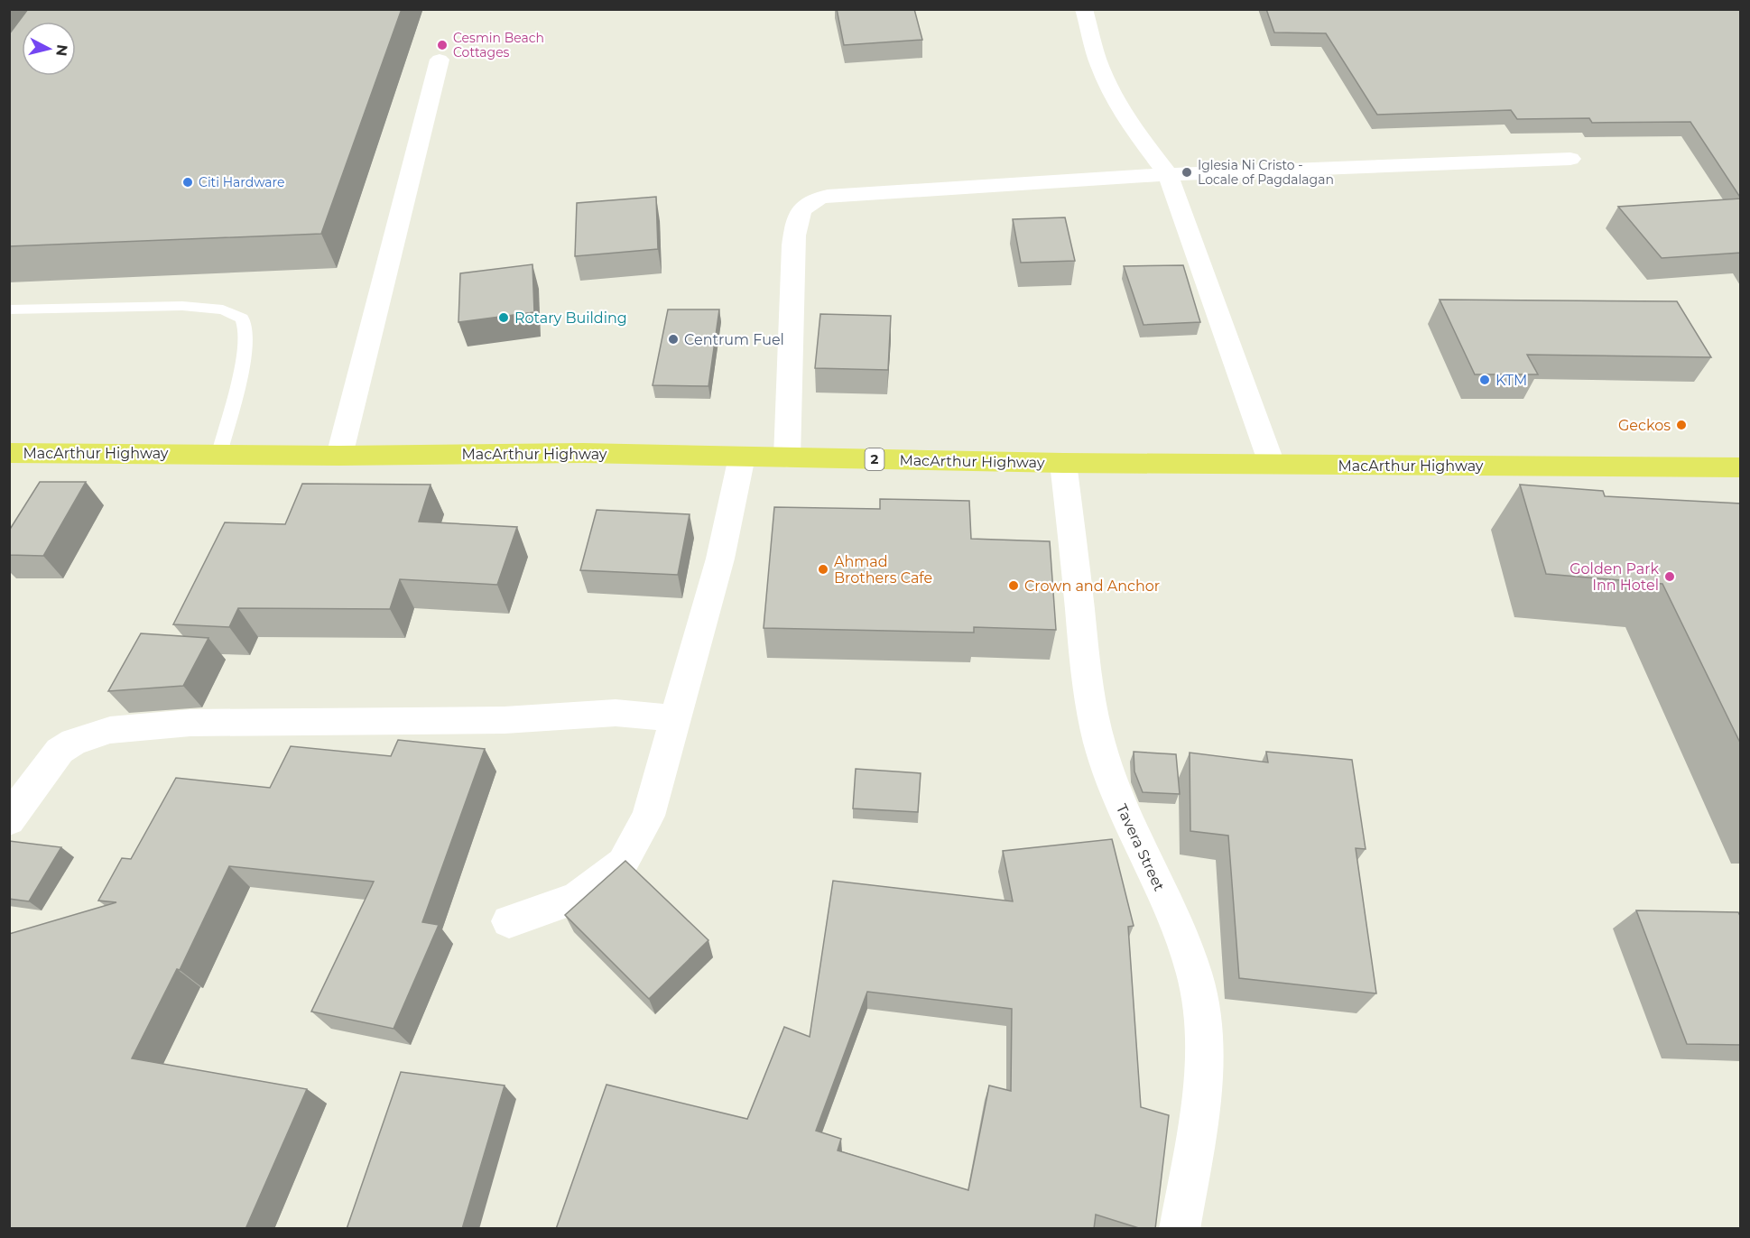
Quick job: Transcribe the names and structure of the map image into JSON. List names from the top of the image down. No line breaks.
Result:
{"streets":{"highway":["MacArthur Highway","2"],"street":["Tavera Street"]},"crossings":[["MacArthur Highway","Tavera Street"]],"places":["Cesmin Beach Cottages","Iglesia Ni Cristo - Locale of Pagdalagan","Citi Hardware","Rotary Building","Centrum Fuel","KTM","Geckos","Ahmad Brothers Cafe","Golden Park Inn Hotel","Crown and Anchor"],"north":"right"}
